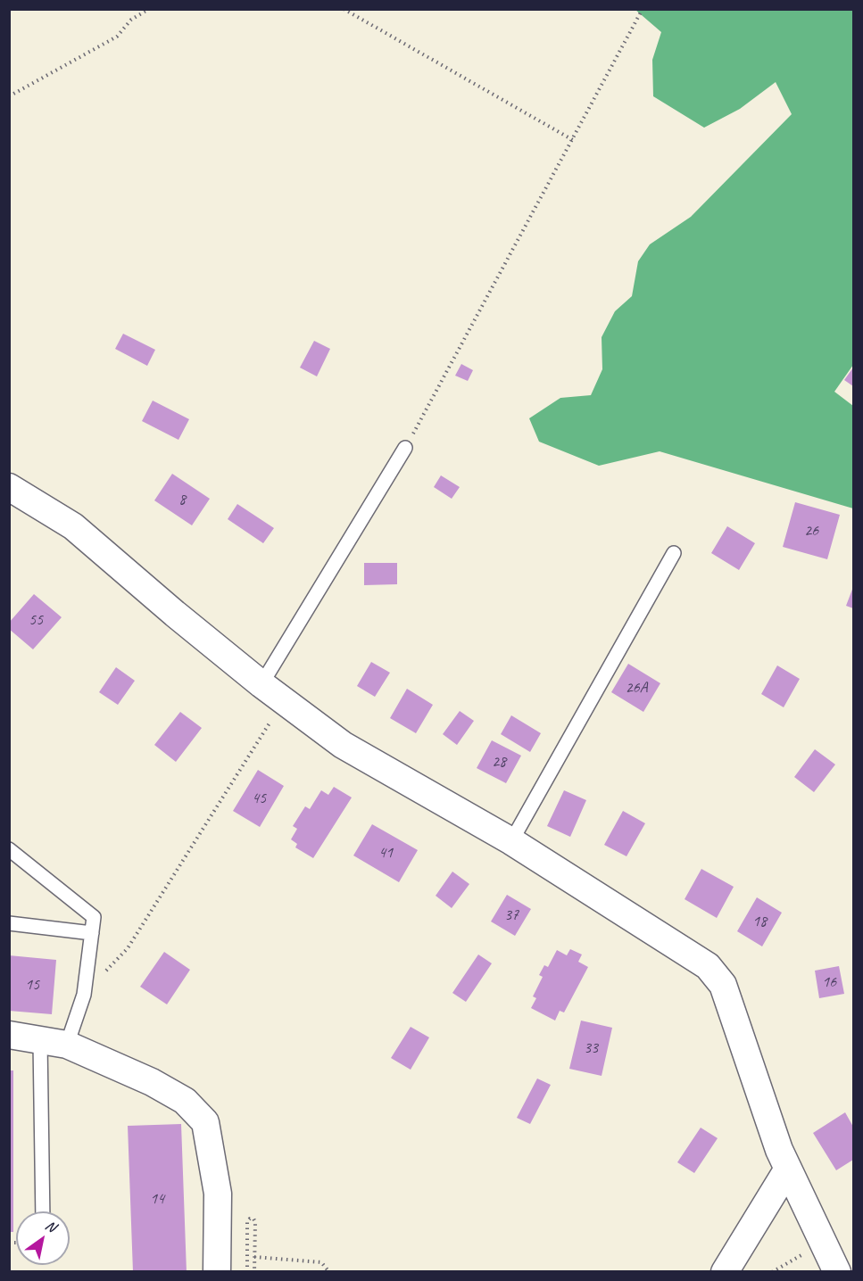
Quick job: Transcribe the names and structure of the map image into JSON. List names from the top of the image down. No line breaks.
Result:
{"house_numbers":["8","26","55","26А","28","45","41","37","18","16","15","33","14"],"north":"top right"}
